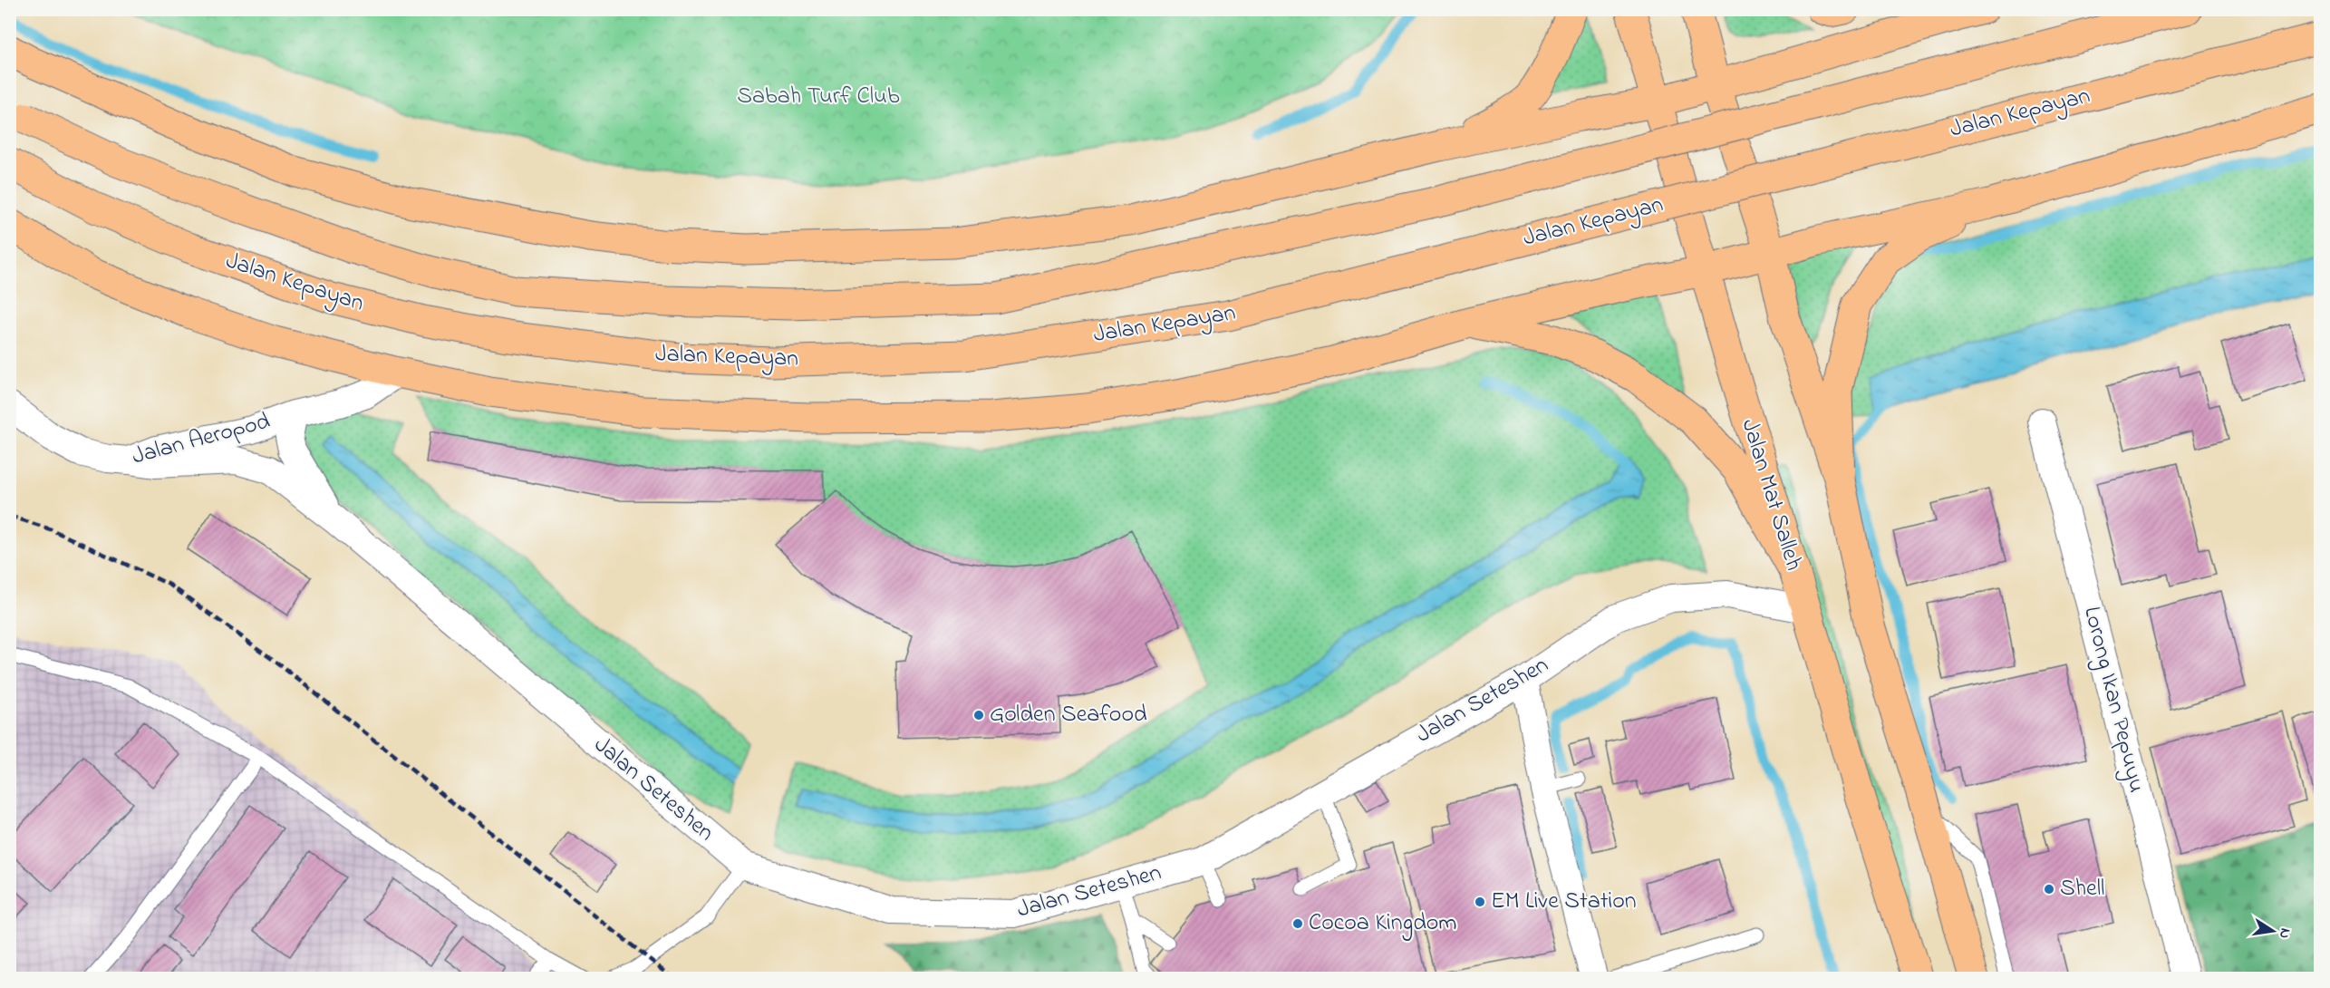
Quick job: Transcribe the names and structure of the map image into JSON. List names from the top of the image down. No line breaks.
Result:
{"streets":{"main road":["Jalan Kepayan","Jalan Mat Salleh"],"street":["Jalan Aeropod","Lorong Ikan Pepuyu","Jalan Seteshen"]},"crossings":[["Jalan Aeropod","Jalan Seteshen"],["Jalan Mat Salleh","Jalan Seteshen"]],"parks":["Sabah Turf Club"],"places":["Golden Seafood","Shell","EM Live Station","Cocoa Kingdom"],"north":"right"}
